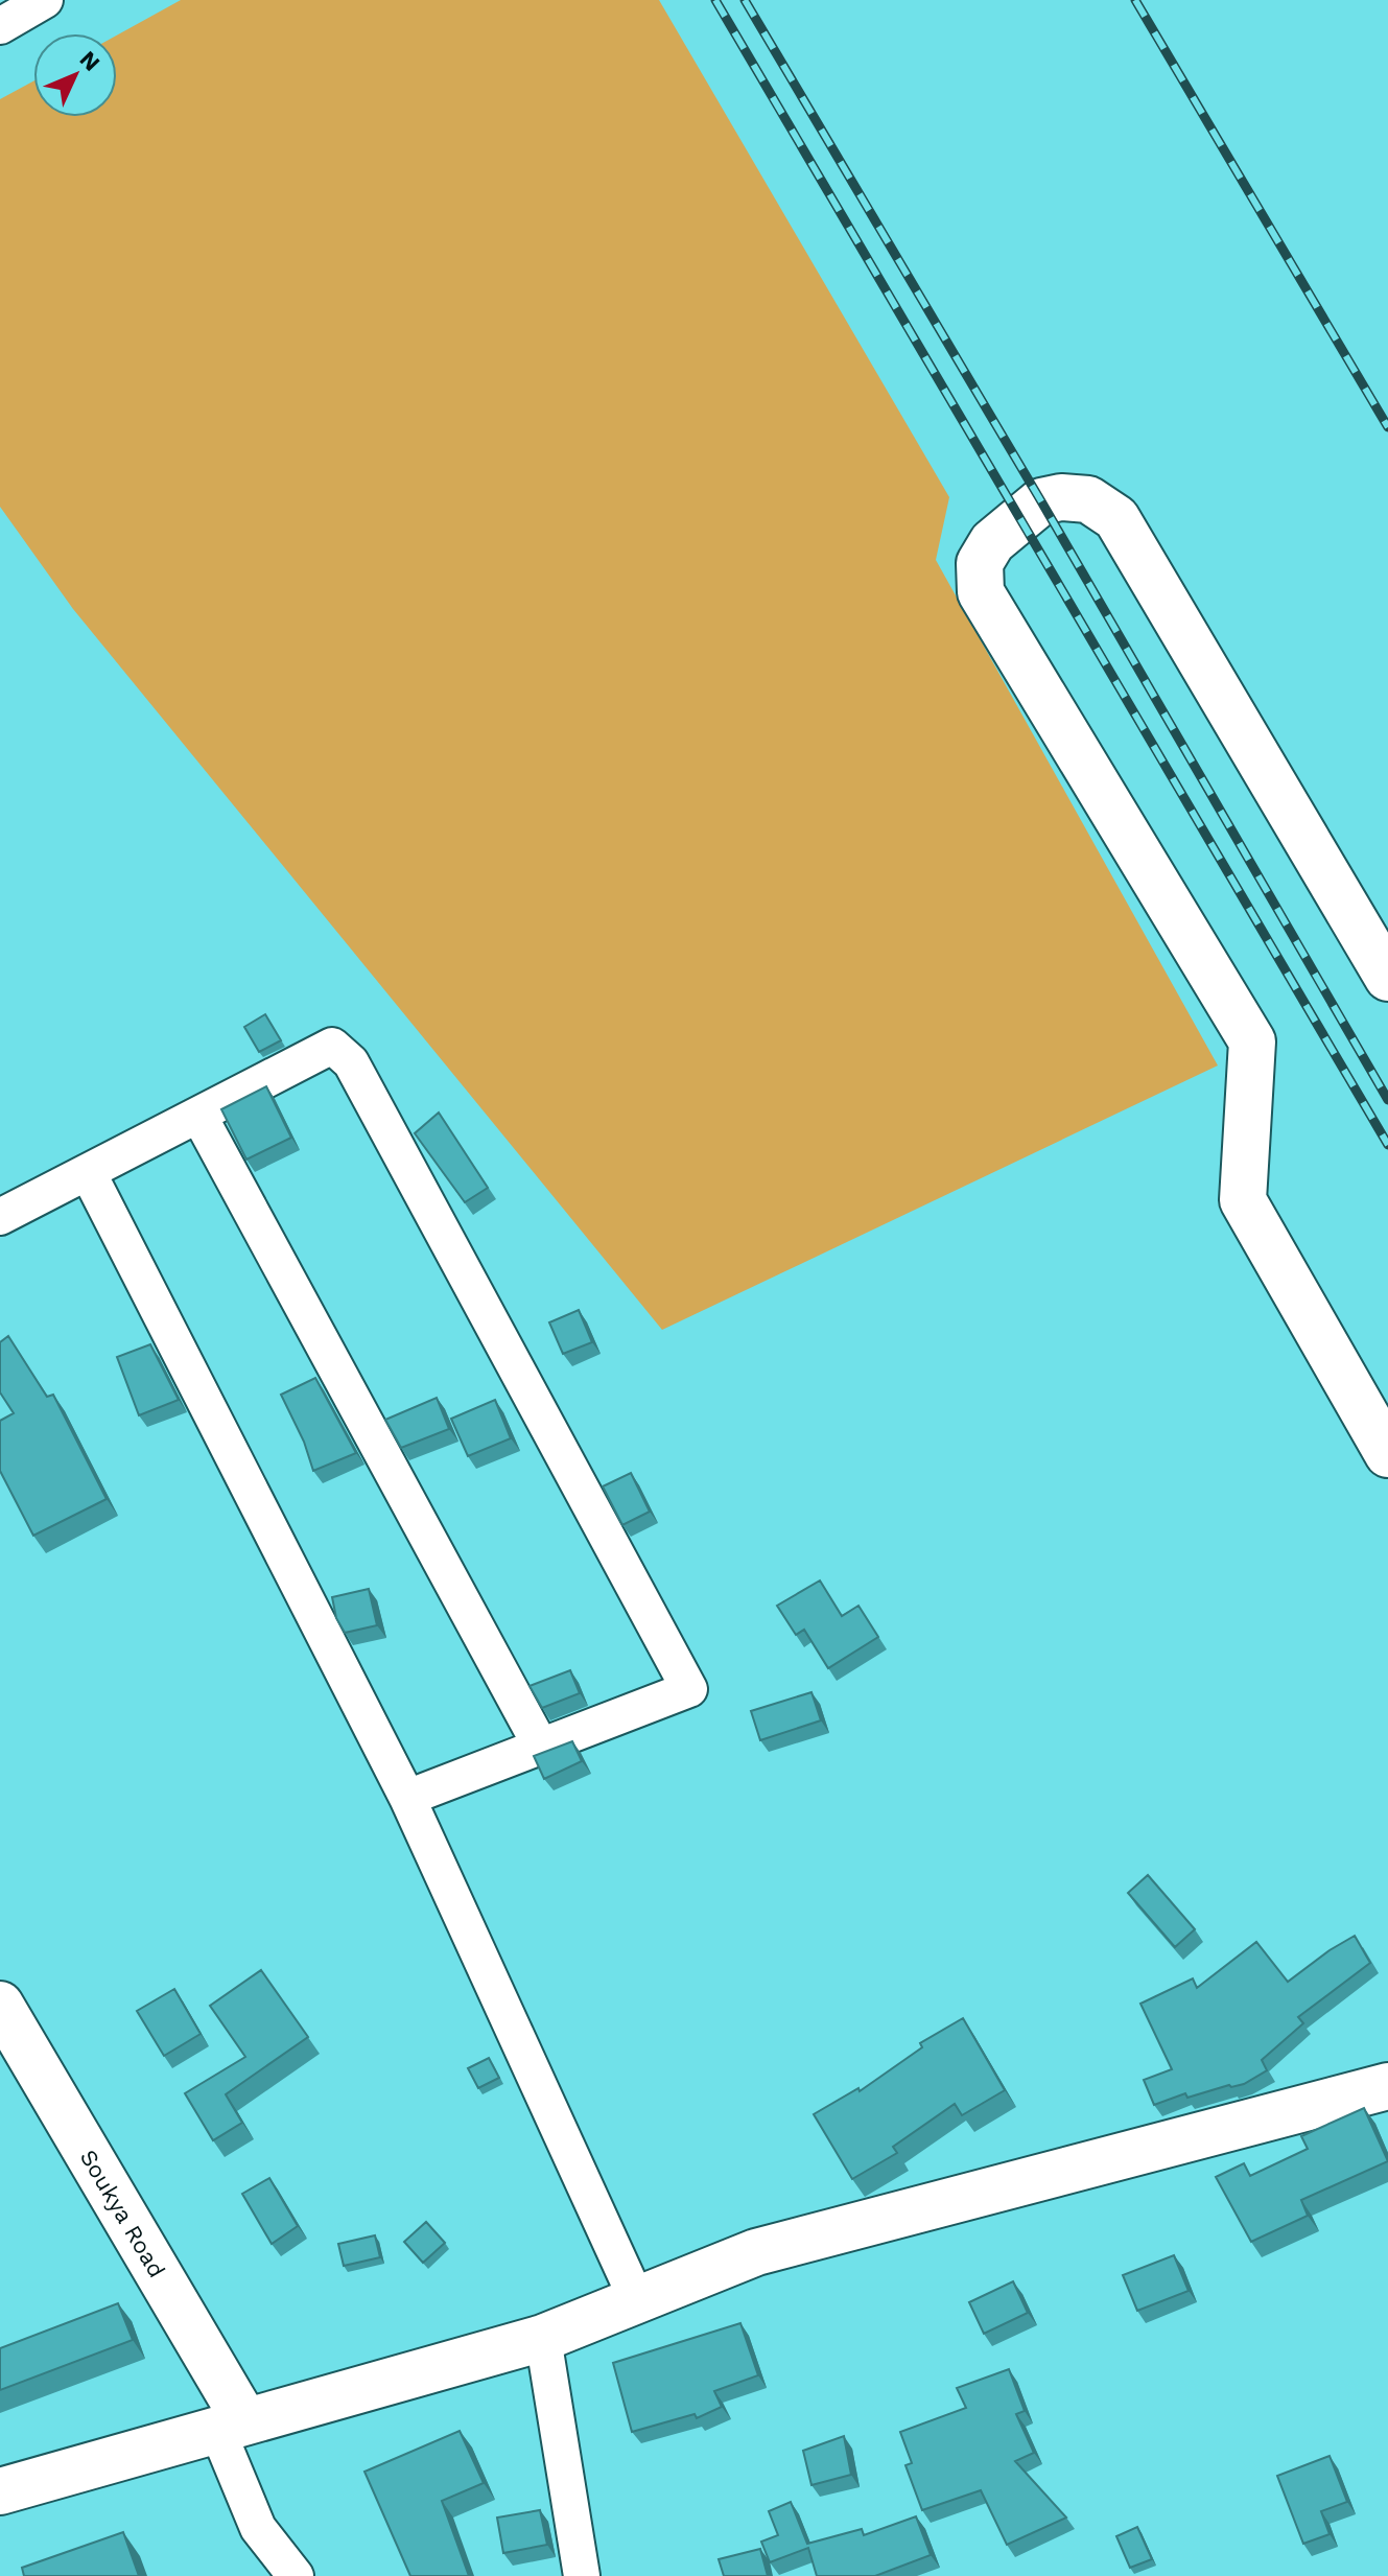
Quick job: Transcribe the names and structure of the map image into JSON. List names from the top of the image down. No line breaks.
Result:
{"streets":{"main road":["Soukya Road"]},"north":"top right"}
